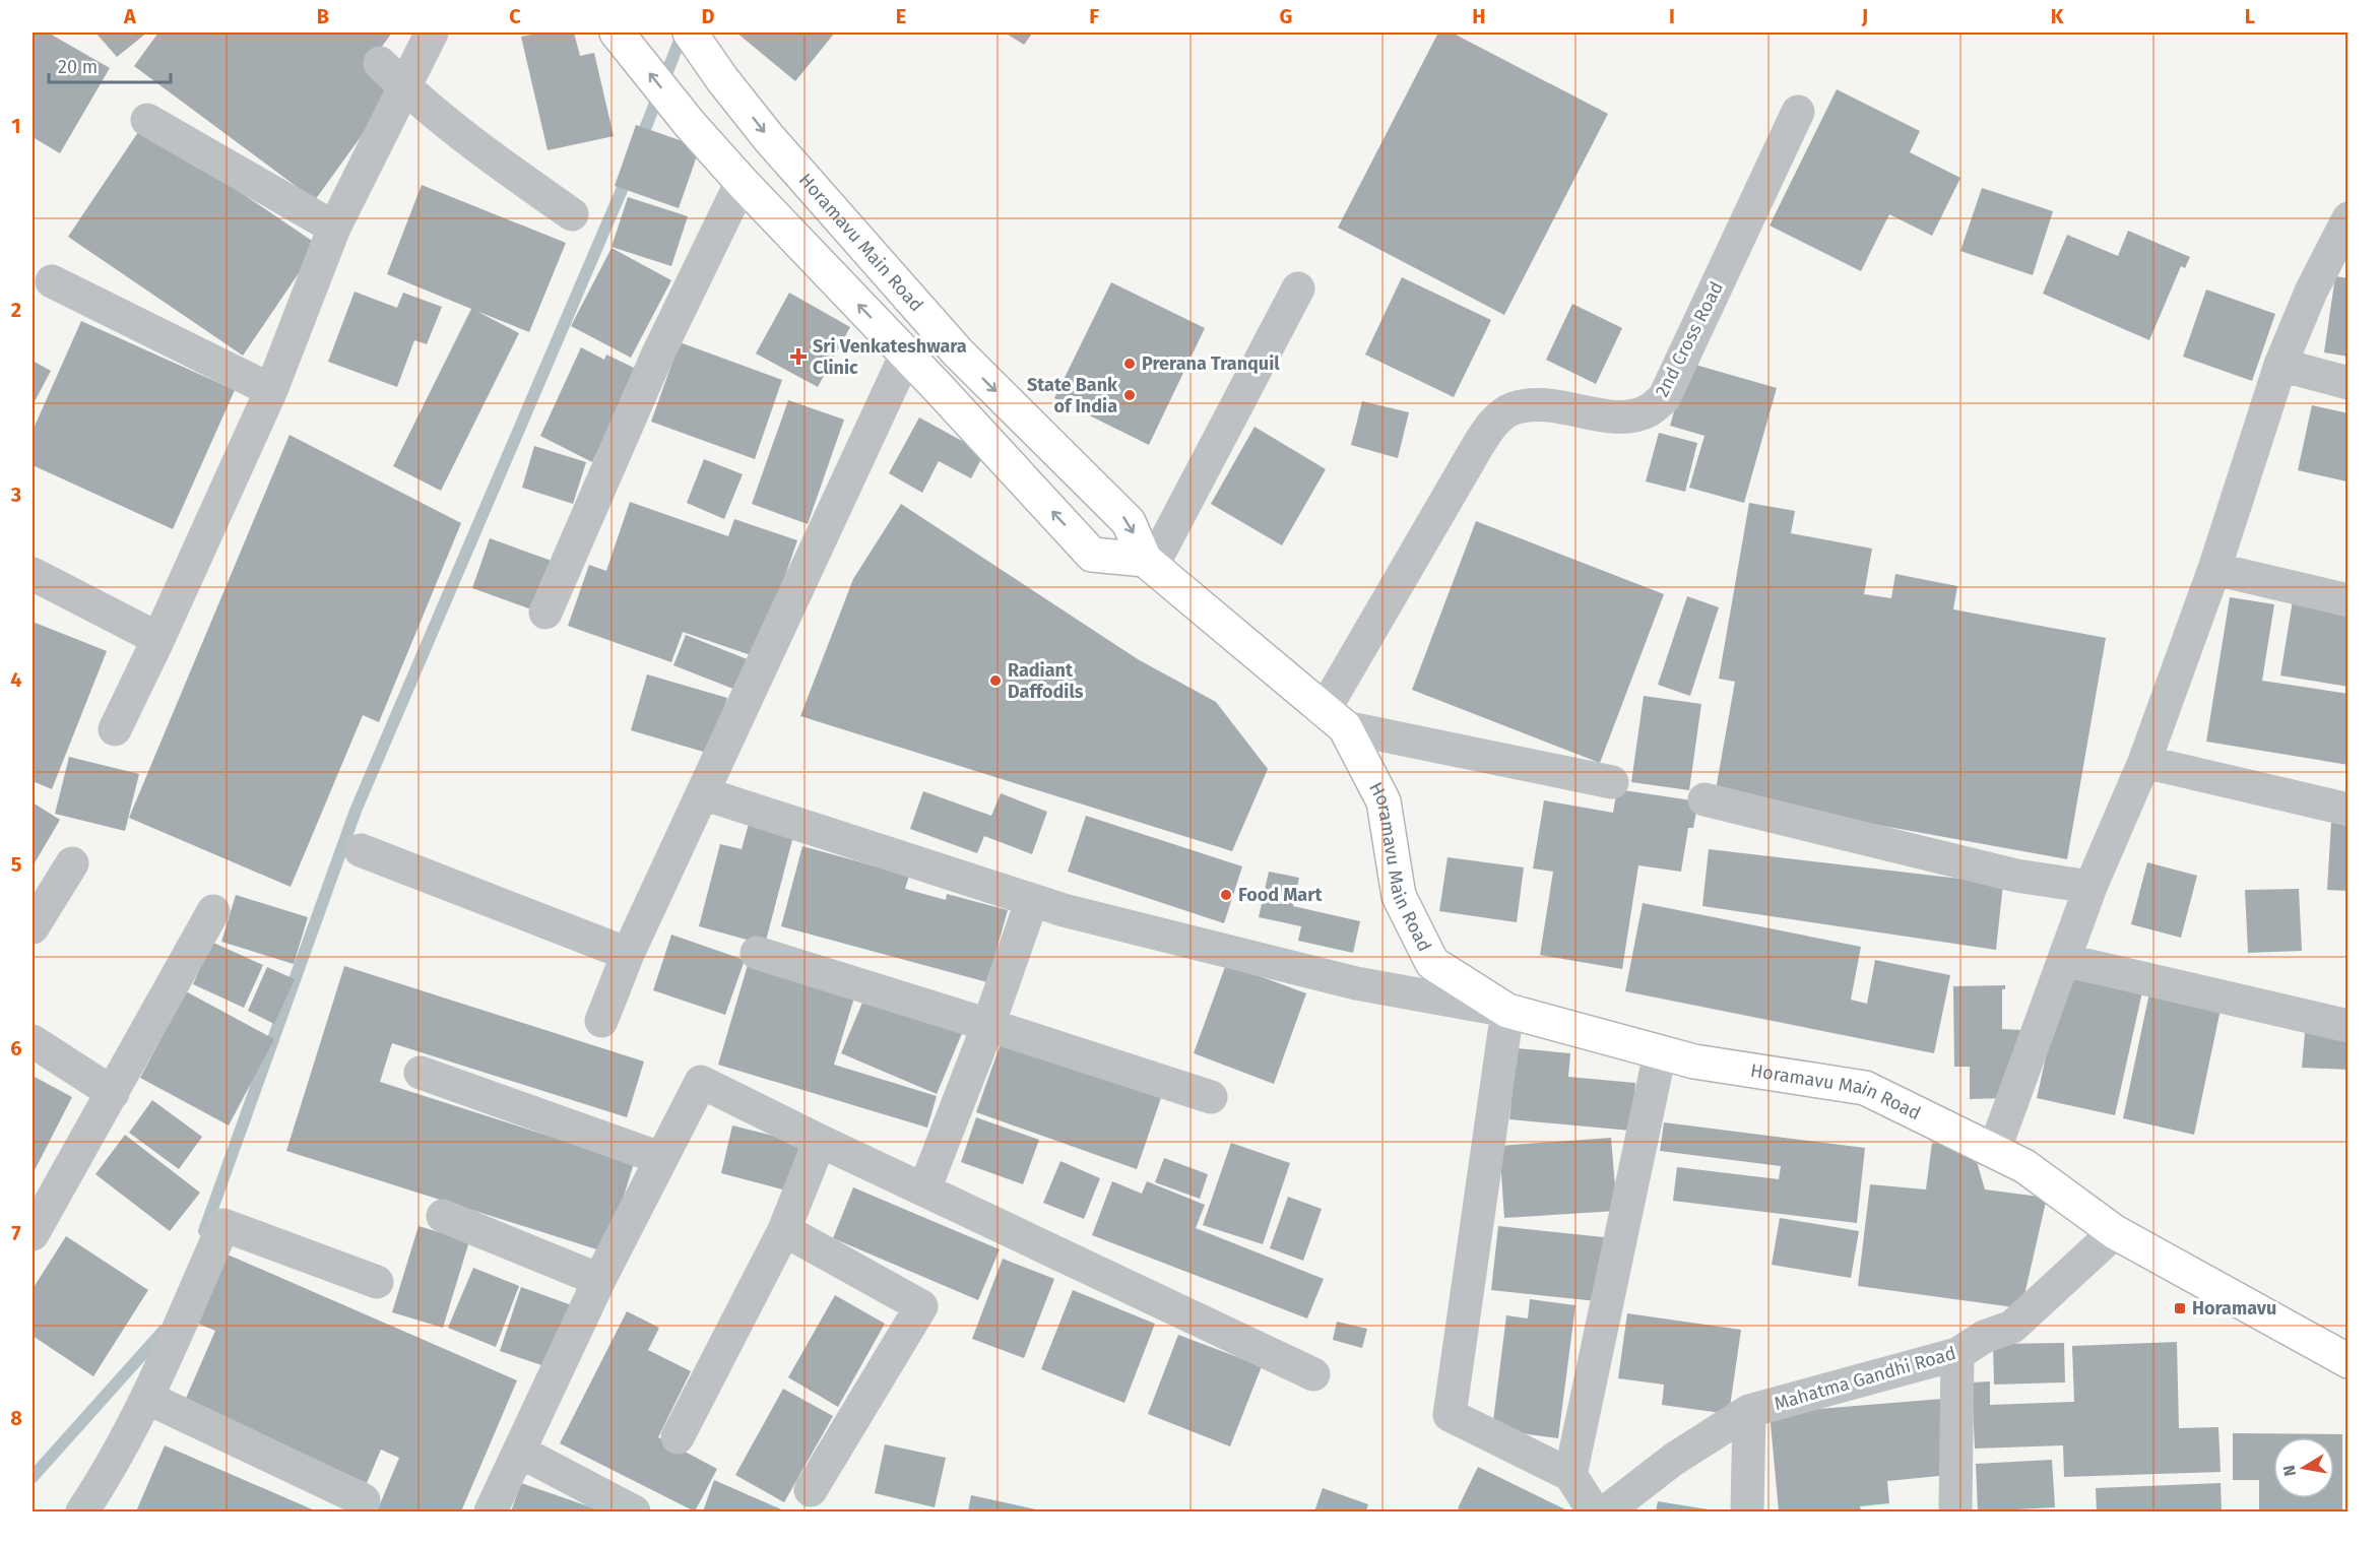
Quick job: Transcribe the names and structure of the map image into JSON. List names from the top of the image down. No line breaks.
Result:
{"streets":{"main road":["Horamavu Main Road"],"street":["2nd Cross Road","Mahatma Gandhi Road"]},"crossings":[["Horamavu Main Road","2nd Cross Road"],["Horamavu Main Road","Mahatma Gandhi Road"]],"places":{"health":["Sri Venkateshwara Clinic"],"other":["Prerana Tranquil","State Bank of India","Radiant Daffodils","Food Mart"],"transit":["Horamavu"]},"scale_bar":"20 m","north":"left","grid":{"columns":["A","B","C","D","E","F","G","H","I","J","K","L"],"rows":["1","2","3","4","5","6","7","8"]}}
